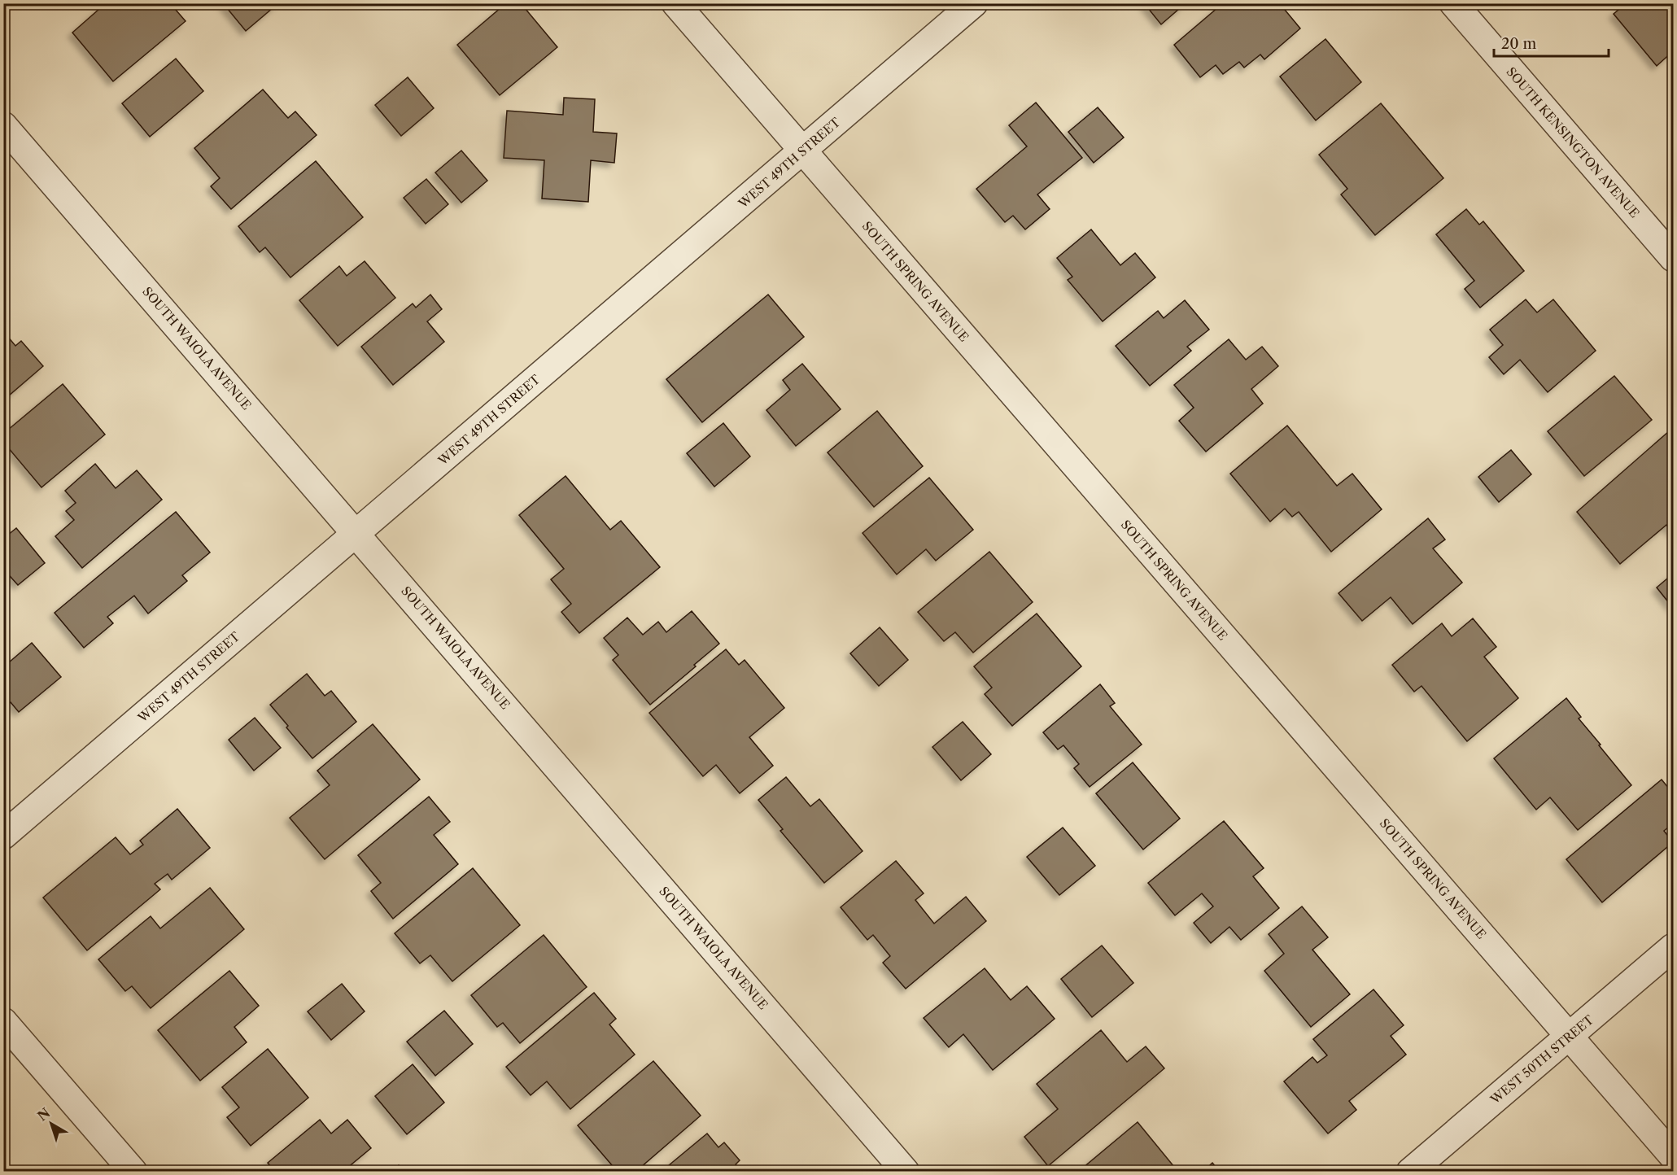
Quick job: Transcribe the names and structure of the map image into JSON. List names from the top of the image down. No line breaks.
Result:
{"streets":{"street":["SOUTH KENSINGTON AVENUE","WEST 49TH STREET","SOUTH SPRING AVENUE","SOUTH WAIOLA AVENUE","WEST 50TH STREET"]},"crossings":[["WEST 49TH STREET","SOUTH SPRING AVENUE"],["WEST 49TH STREET","SOUTH WAIOLA AVENUE"],["SOUTH SPRING AVENUE","WEST 50TH STREET"]],"scale_bar":"20 m","north":"top left"}
